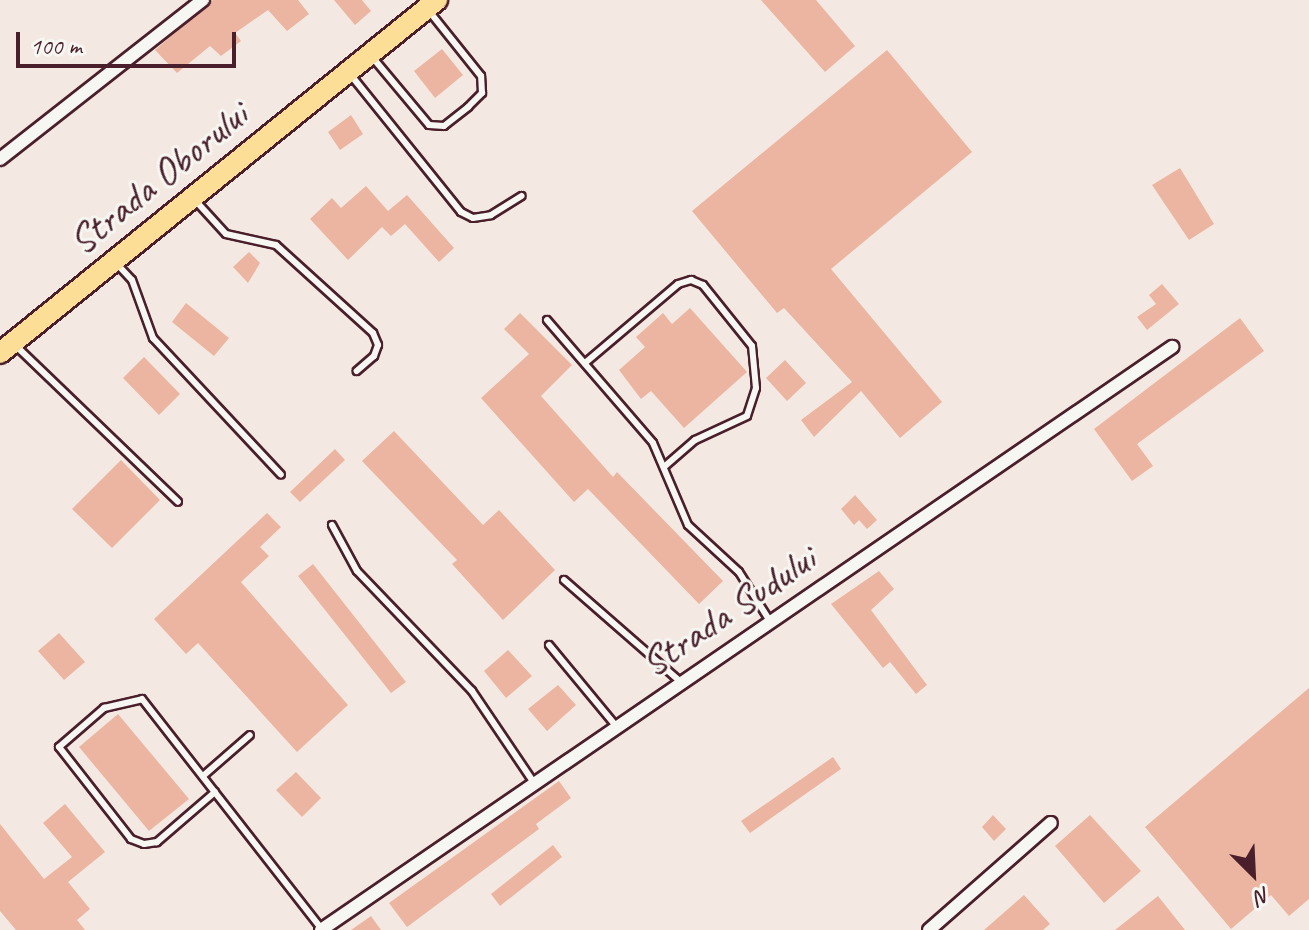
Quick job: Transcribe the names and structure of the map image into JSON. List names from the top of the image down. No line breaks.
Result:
{"streets":{"main road":["Strada Oborului"],"street":["Strada Sudului"]},"scale_bar":"100 m","north":"bottom right"}
